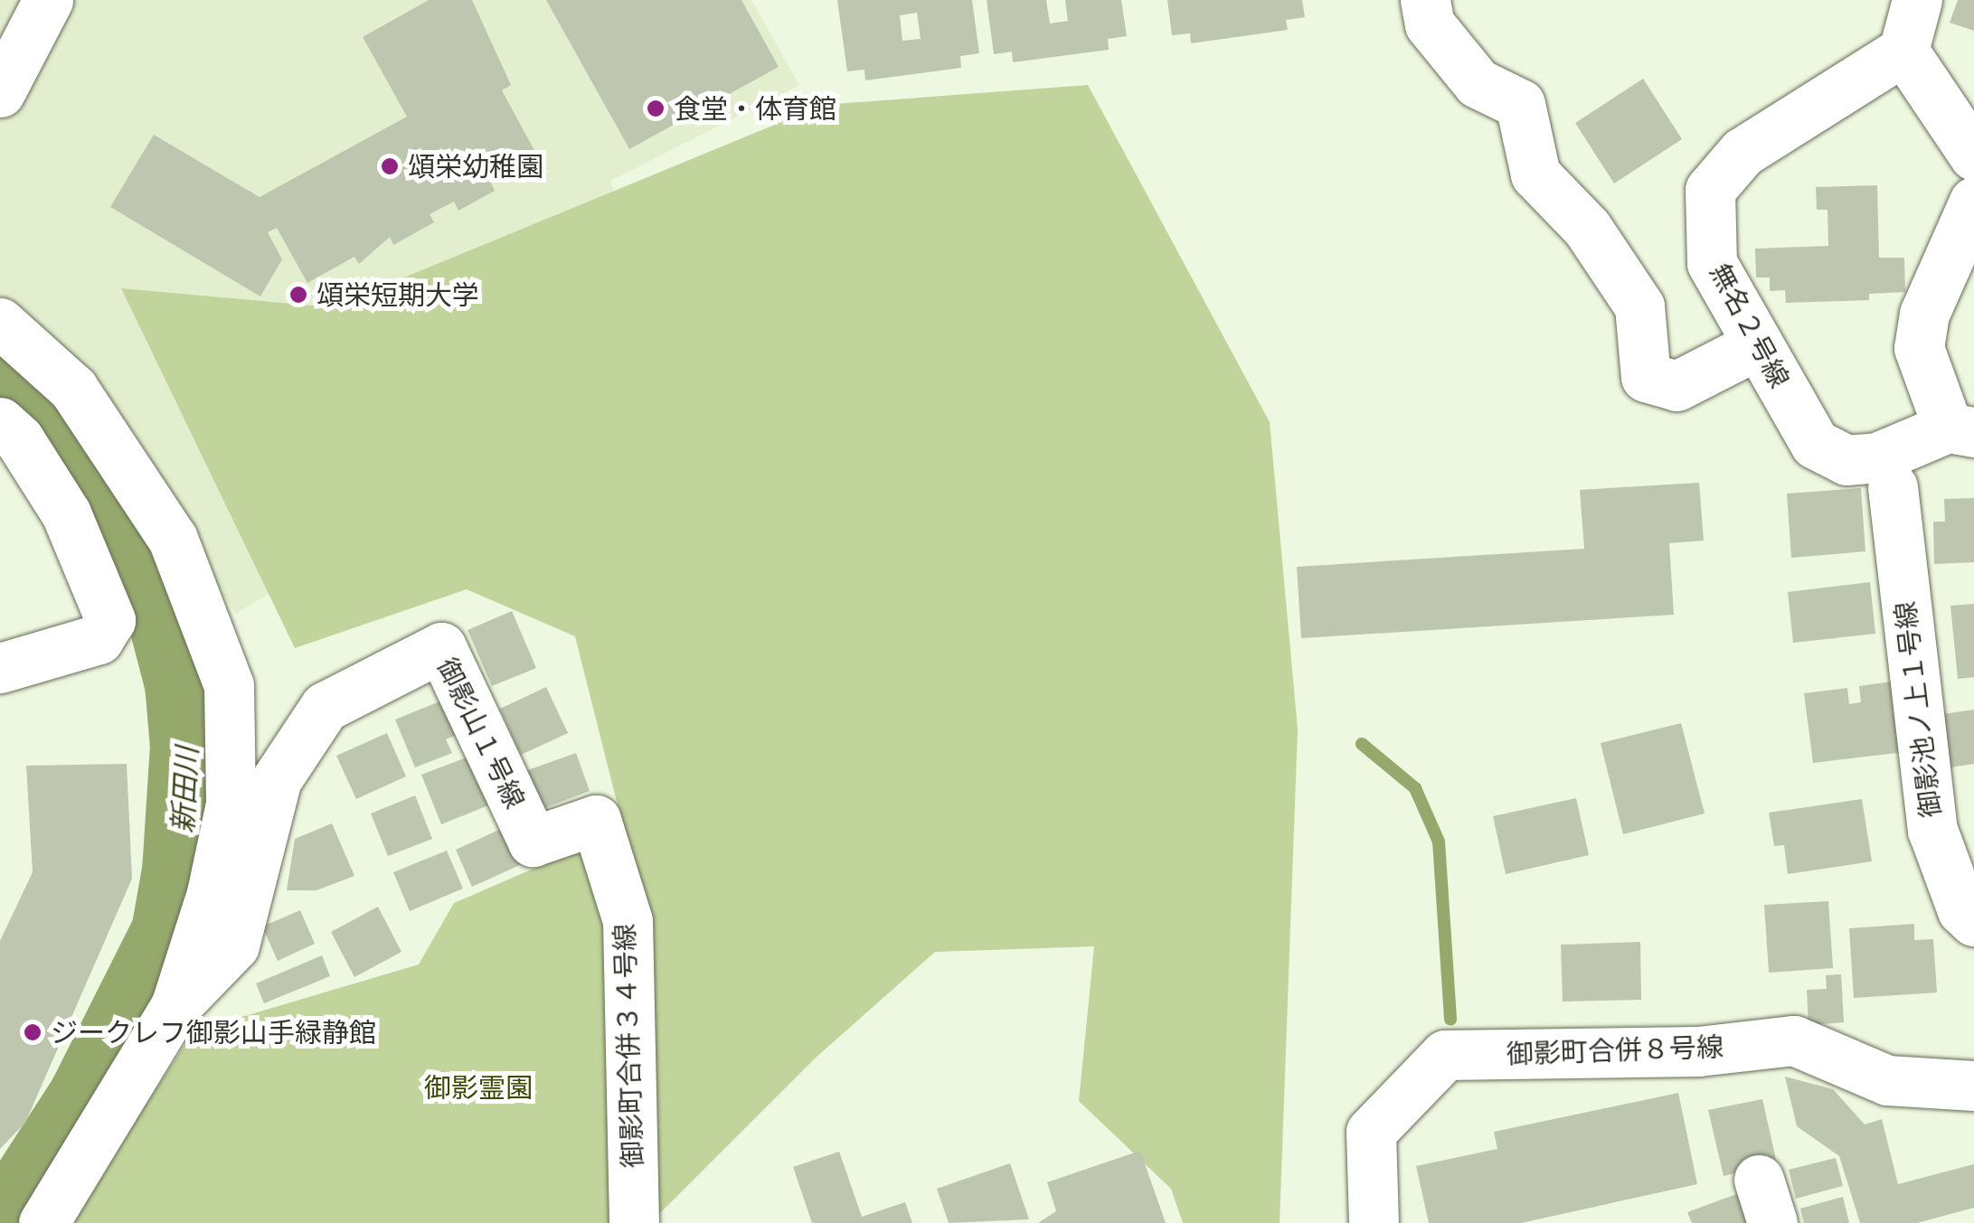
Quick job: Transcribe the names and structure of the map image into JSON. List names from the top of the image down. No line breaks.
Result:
{"streets":{"street":["無名２号線","御影池ノ上１号線","御影山１号線","御影町合併３４号線","御影町合併８号線"]},"crossings":[["御影山１号線","御影町合併３４号線"]],"water":["新田川"],"parks":["御影霊園"],"places":["食堂・体育館","頌栄幼稚園","頌栄短期大学","ジークレフ御影山手緑静館"]}
